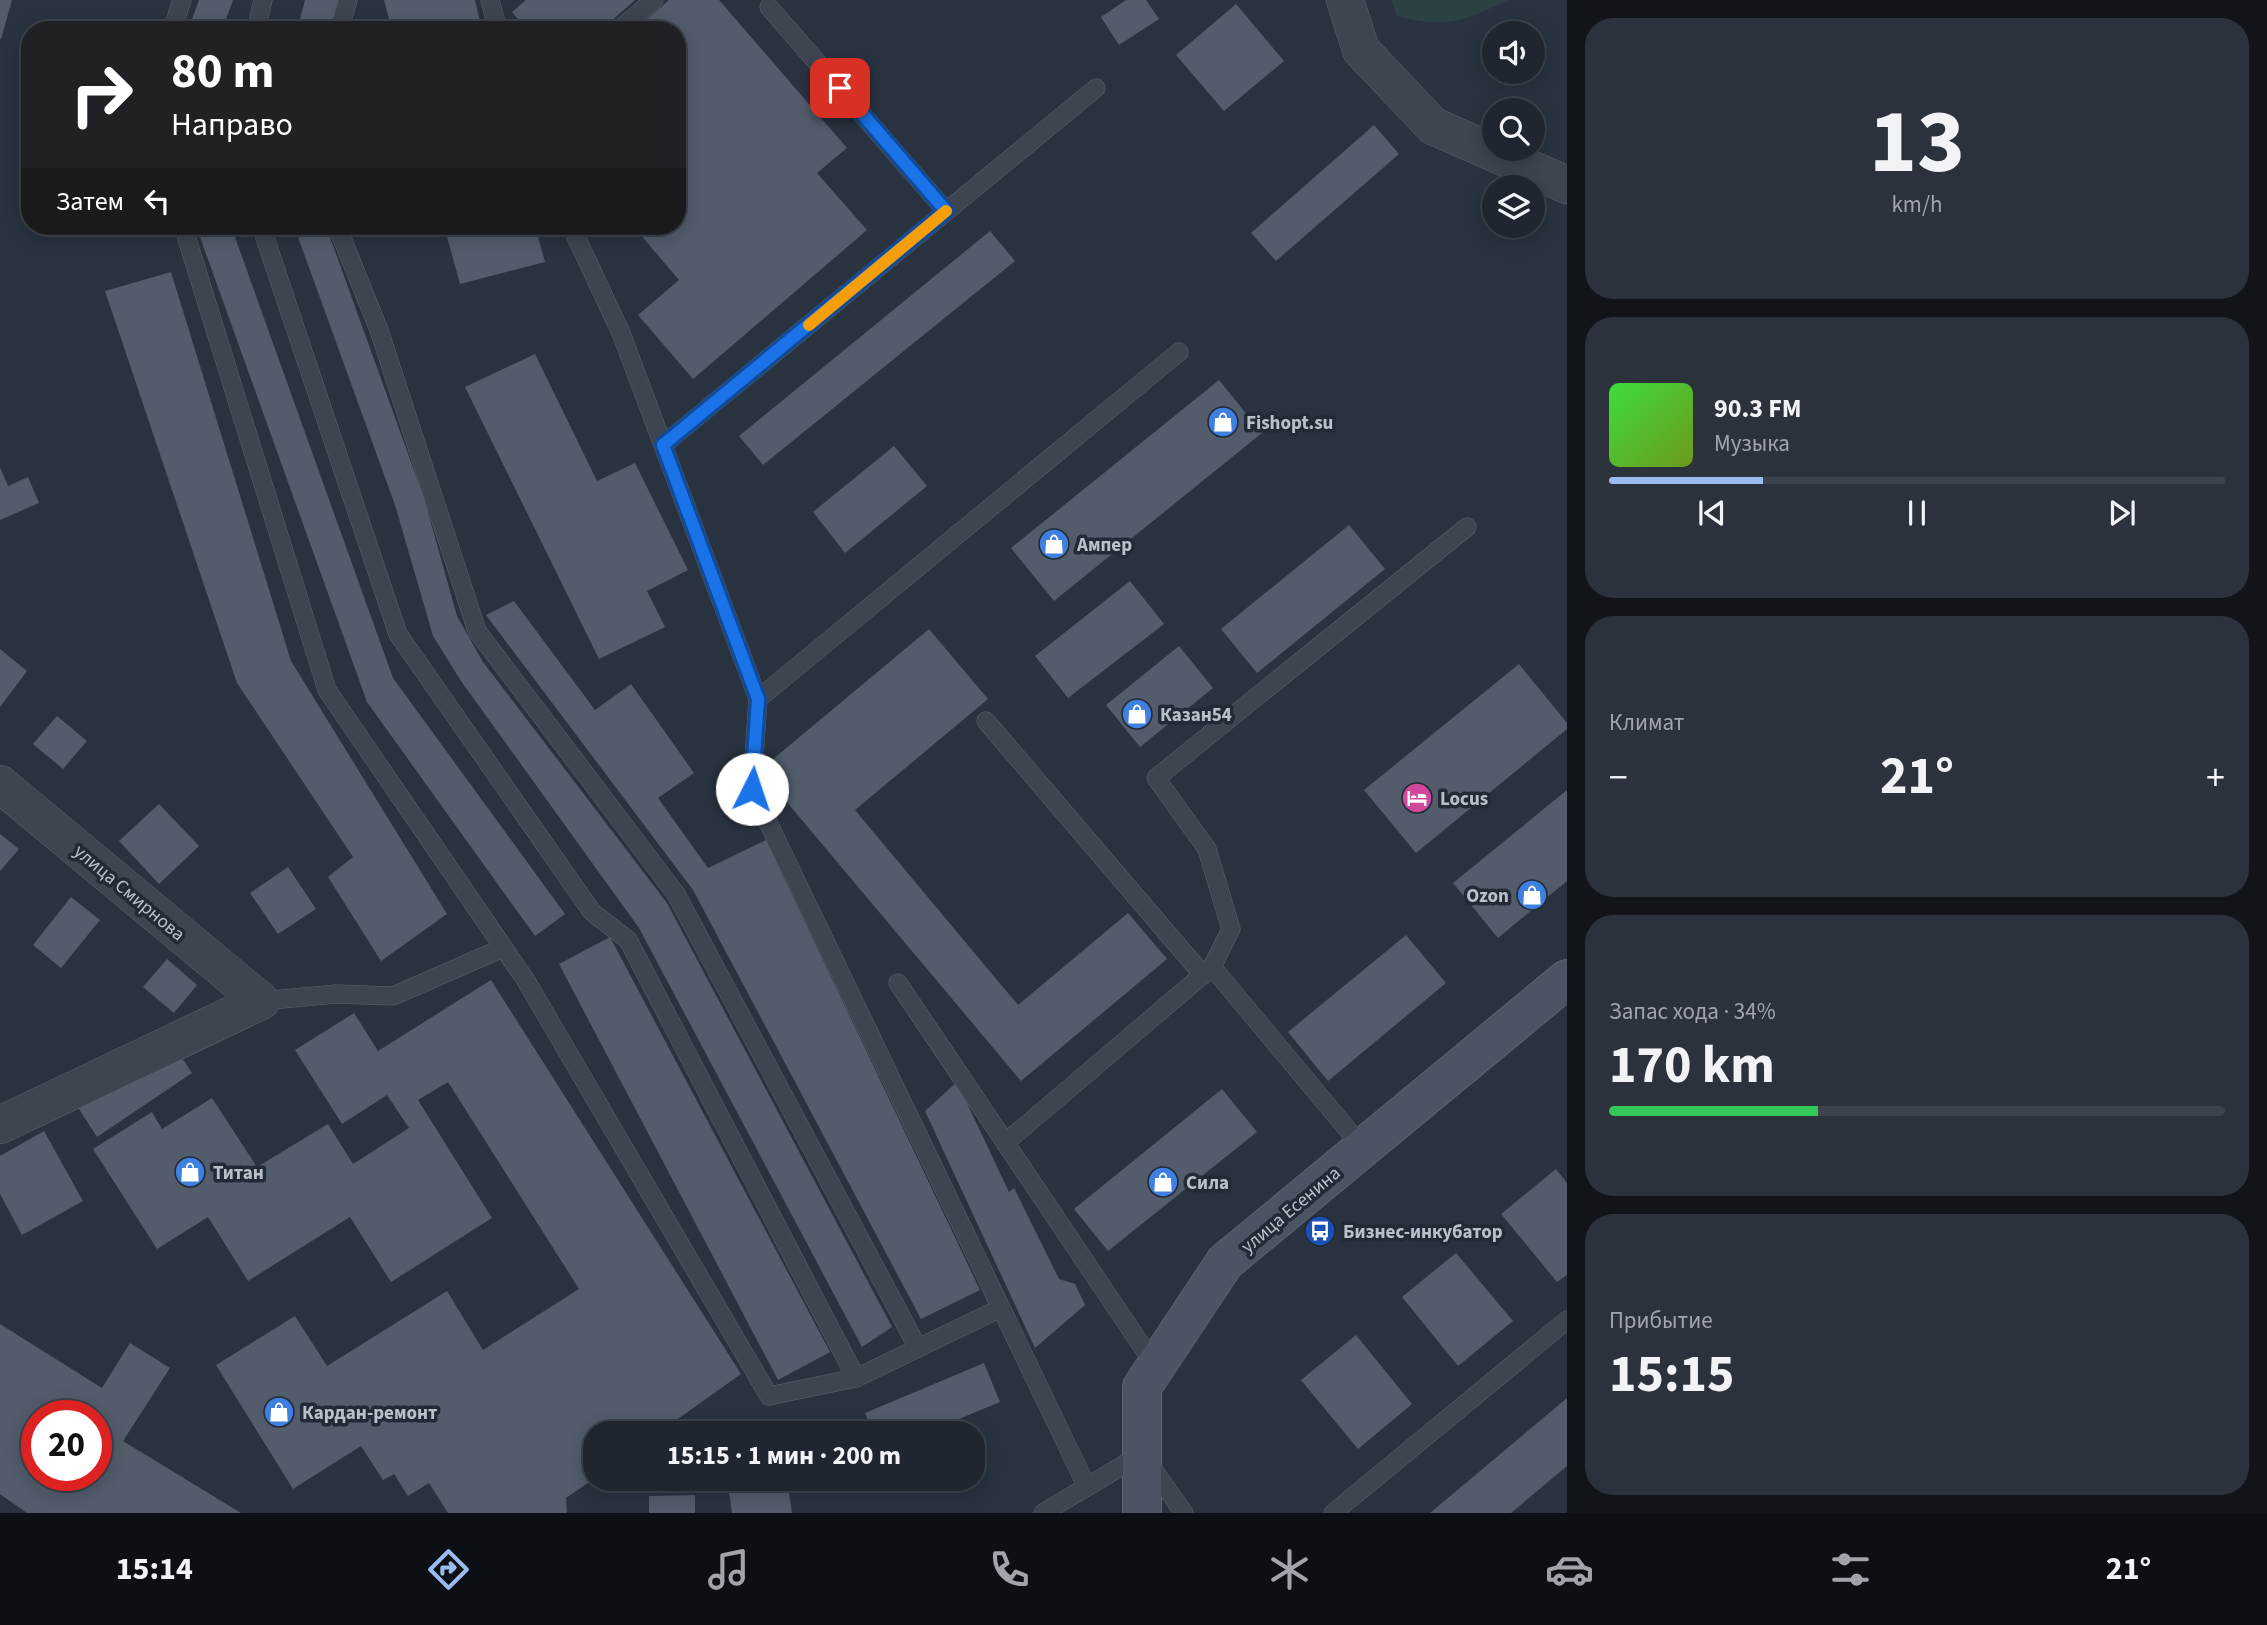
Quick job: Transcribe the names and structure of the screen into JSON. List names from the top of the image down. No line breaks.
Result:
{"streets":{"street":["улица Смирнова","улица Есенина"]},"places":{"shop":["Fishopt.su","Ампер","Казан54","Ozon","Титан","Сила","Кардан-ремонт"],"hotel":["Locus"],"bus stop":["Бизнес-инкубатор"]},"page":{"tile":[["13","km/h"],"Климат",["Запас хода · 34%","170 km"],["Прибытие","15:15"]],"turn":["80 m","Направо"],"then":"Затем","song":["90.3 FM","Музыка"],"heat":["−","21°","+"],"limit":"20","trip":"15:15 · 1 мин · 200 m","tabs":["15:14","21°"]}}
